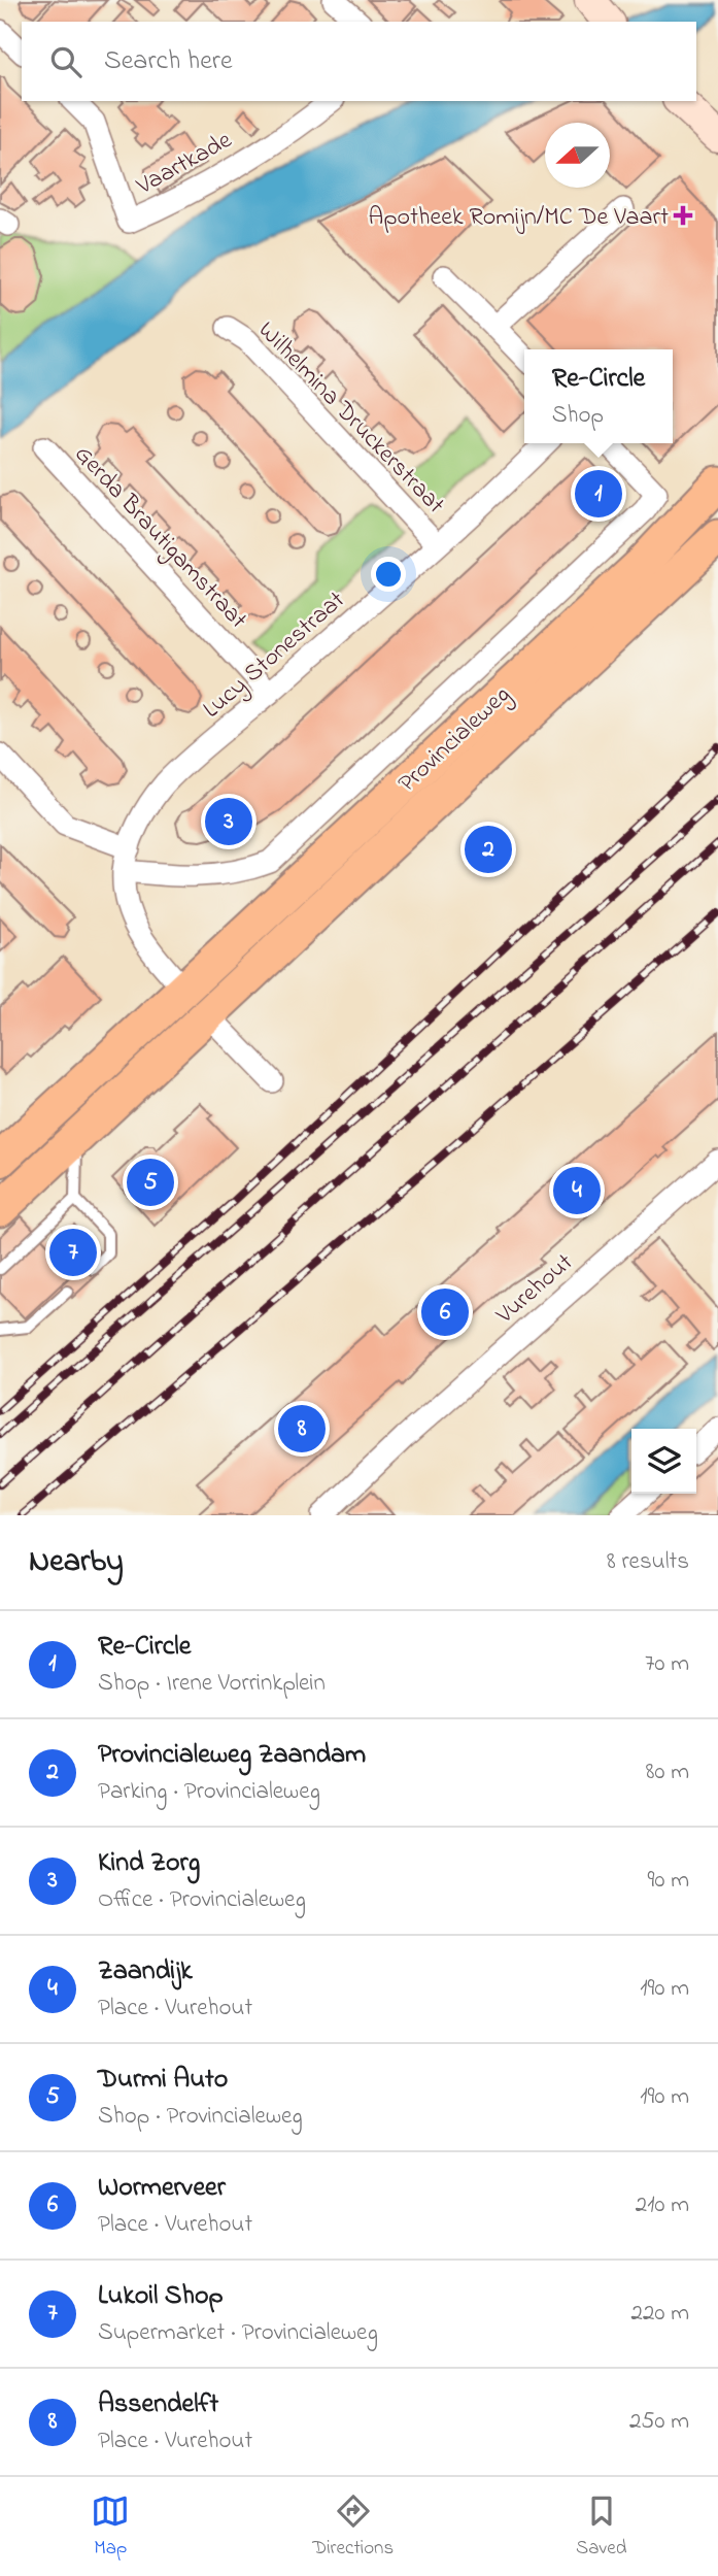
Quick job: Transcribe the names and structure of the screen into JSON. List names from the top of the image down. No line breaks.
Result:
{"streets":{"main road":["Provincialeweg"],"street":["Vaartkade","Wilhelmina Druckerstraat","Gerda Brautigamstraat","Lucy Stonestraat","Vurehout"]},"crossings":[["Wilhelmina Druckerstraat","Lucy Stonestraat"],["Gerda Brautigamstraat","Lucy Stonestraat"],["Lucy Stonestraat","Provincialeweg"]],"places":{"health":["Apotheek Romijn/MC De Vaart"]},"north":"left","page":{"search":"Search here","popup":["Re-Circle","Shop"],"pins":["1","3","2","5","4","7","6","8"],"heading":["Nearby","8 results"],"list":[{"mark":"1","name":"Re-Circle","note":"Shop · Irene Vorrinkplein","value":"70 m"},{"mark":"2","name":"Provincialeweg Zaandam","note":"Parking · Provincialeweg","value":"80 m"},{"mark":"3","name":"Kind Zorg","note":"Office · Provincialeweg","value":"90 m"},{"mark":"4","name":"Zaandijk","note":"Place · Vurehout","value":"190 m"},{"mark":"5","name":"Durmi Auto","note":"Shop · Provincialeweg","value":"190 m"},{"mark":"6","name":"Wormerveer","note":"Place · Vurehout","value":"210 m"},{"mark":"7","name":"Lukoil Shop","note":"Supermarket · Provincialeweg","value":"220 m"},{"mark":"8","name":"Assendelft","note":"Place · Vurehout","value":"250 m"}],"nav":["Map","Directions","Saved"]}}
